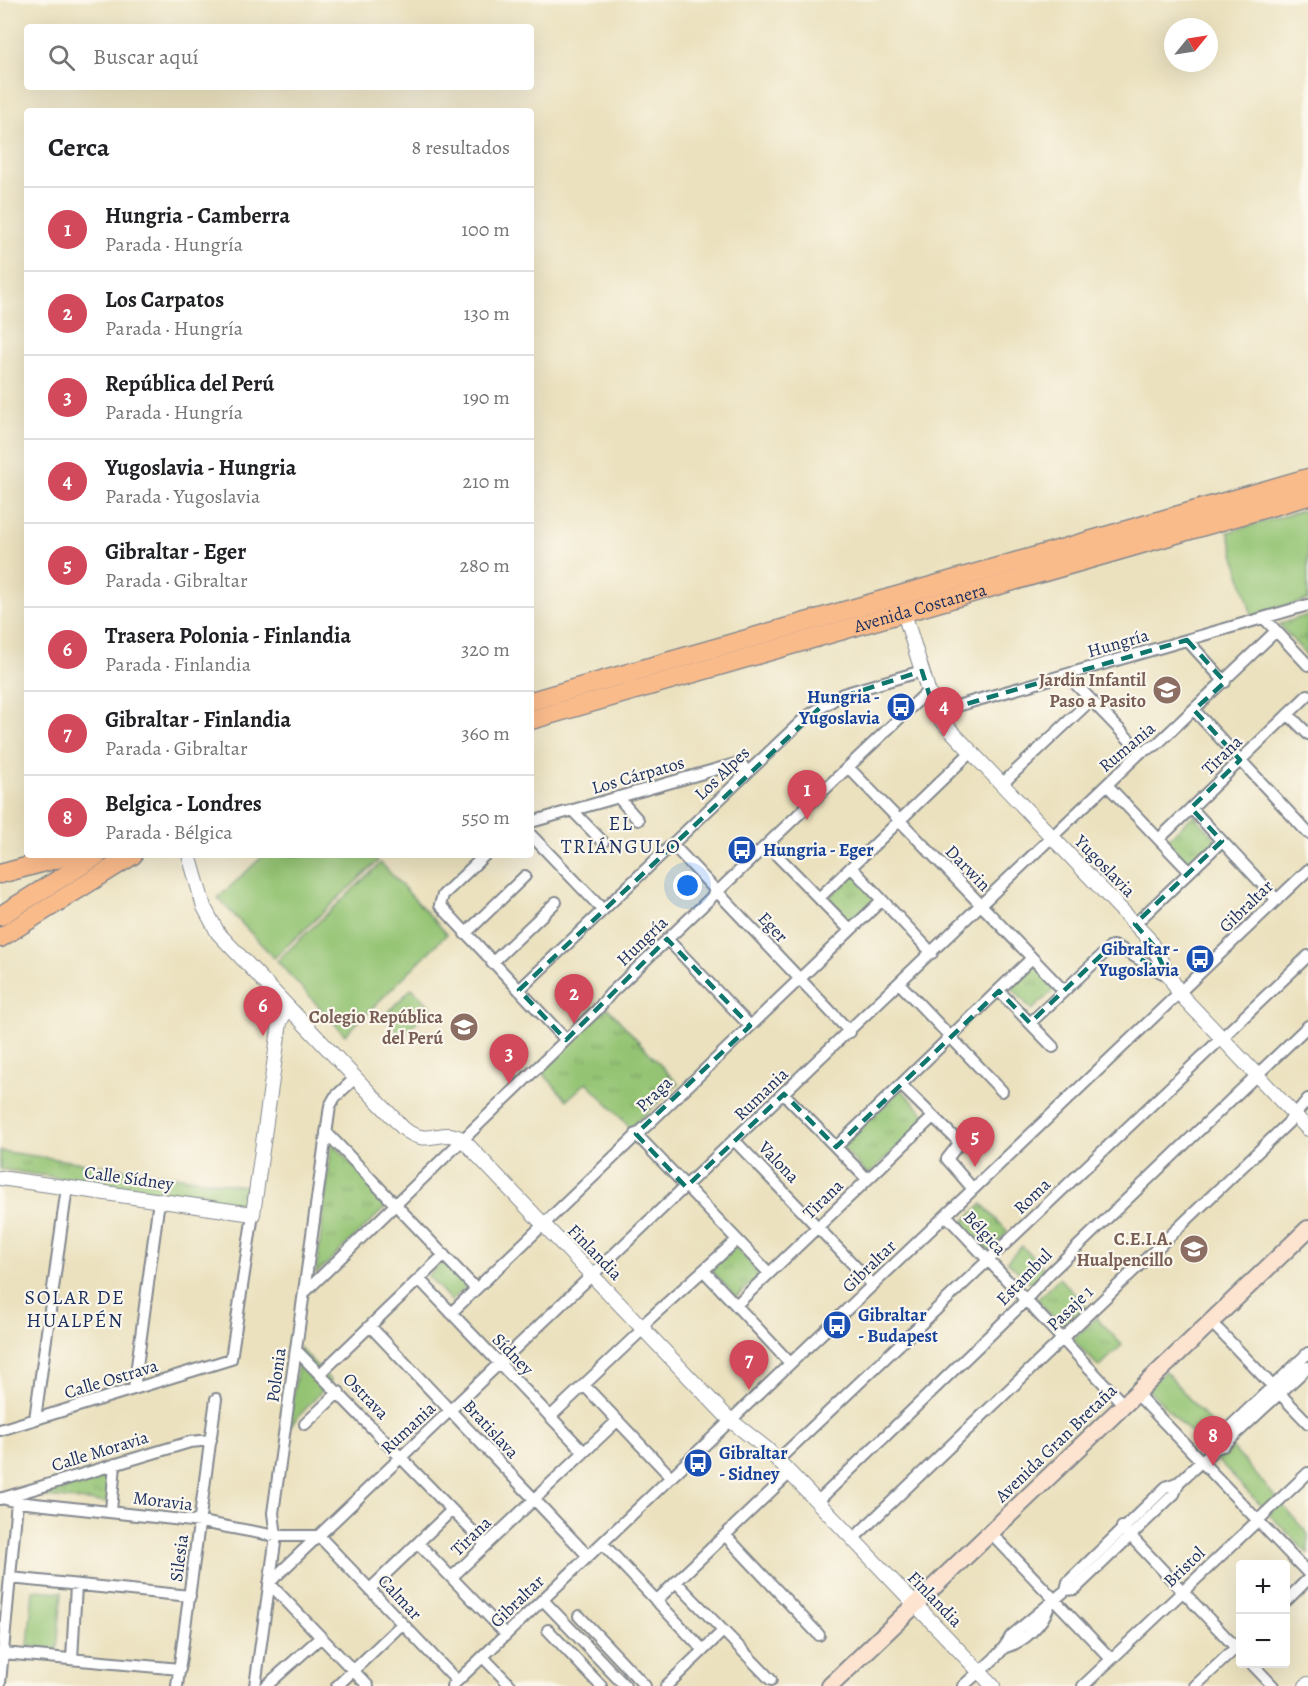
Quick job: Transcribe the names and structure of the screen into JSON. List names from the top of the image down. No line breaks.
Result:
{"streets":{"main road":["Avenida Costanera","Avenida Gran Bretaña"],"street":["Hungría","Rumania","Tirana","Los Alpes","Los Cárpatos","Yugoslavia","Darwin","Gibraltar","Eger","Praga","Valona","Calle Sídney","Roma","Bélgica","Finlandia","Estambul","Pasaje 1","Sídney","Polonia","Calle Ostrava","Ostrava","Bratislava","Calle Moravia","Moravia","Silesia","Bristol","Calmar"]},"crossings":[["Avenida Costanera","Yugoslavia"],["Hungría","Yugoslavia"],["Hungría","Darwin"],["Hungría","Eger"],["Hungría","Finlandia"],["Hungría","Polonia"],["Rumania","Yugoslavia"],["Rumania","Darwin"],["Rumania","Eger"],["Rumania","Valona"],["Rumania","Finlandia"],["Rumania","Sídney"],["Rumania","Polonia"],["Rumania","Ostrava"],["Rumania","Bratislava"],["Rumania","Moravia"],["Rumania","Calmar"],["Tirana","Valona"],["Tirana","Sídney"],["Tirana","Ostrava"],["Tirana","Bratislava"],["Tirana","Calmar"],["Los Alpes","Los Cárpatos"],["Los Alpes","Yugoslavia"],["Los Alpes","Eger"],["Yugoslavia","Gibraltar"],["Yugoslavia","Roma"],["Yugoslavia","Estambul"],["Yugoslavia","Pasaje 1"],["Gibraltar","Valona"],["Gibraltar","Bélgica"],["Gibraltar","Finlandia"],["Gibraltar","Bratislava"],["Gibraltar","Calmar"],["Eger","Praga"],["Praga","Finlandia"],["Praga","Sídney"],["Calle Sídney","Calle Ostrava"],["Roma","Bélgica"],["Roma","Finlandia"],["Bélgica","Estambul"],["Bélgica","Pasaje 1"],["Bélgica","Avenida Gran Bretaña"],["Bélgica","Bristol"],["Finlandia","Estambul"],["Finlandia","Pasaje 1"],["Finlandia","Avenida Gran Bretaña"],["Polonia","Ostrava"],["Polonia","Moravia"],["Calle Moravia","Moravia"],["Calle Moravia","Silesia"],["Moravia","Silesia"],["Moravia","Calmar"]],"districts":["EL TRIÁNGULO","SOLAR DE HUALPÉN"],"places":{"school or university":["Jardin Infantil Paso a Pasito","Colegio República del Perú","C.E.I.A. Hualpencillo"],"bus stop":["Hungria - Yugoslavia","Hungria - Eger","Gibraltar - Yugoslavia","Gibraltar - Budapest","Gibraltar - Sidney"]},"north":"top right","page":{"search":"Buscar aquí","heading":["Cerca","8 resultados"],"list":[{"mark":"1","name":"Hungria - Camberra","note":"Parada · Hungría","value":"100 m"},{"mark":"2","name":"Los Carpatos","note":"Parada · Hungría","value":"130 m"},{"mark":"3","name":"República del Perú","note":"Parada · Hungría","value":"190 m"},{"mark":"4","name":"Yugoslavia - Hungria","note":"Parada · Yugoslavia","value":"210 m"},{"mark":"5","name":"Gibraltar - Eger","note":"Parada · Gibraltar","value":"280 m"},{"mark":"6","name":"Trasera Polonia - Finlandia","note":"Parada · Finlandia","value":"320 m"},{"mark":"7","name":"Gibraltar - Finlandia","note":"Parada · Gibraltar","value":"360 m"},{"mark":"8","name":"Belgica - Londres","note":"Parada · Bélgica","value":"550 m"}],"pins":["4","1","2","6","3","5","7","8"],"map_buttons":["+","−"]}}
